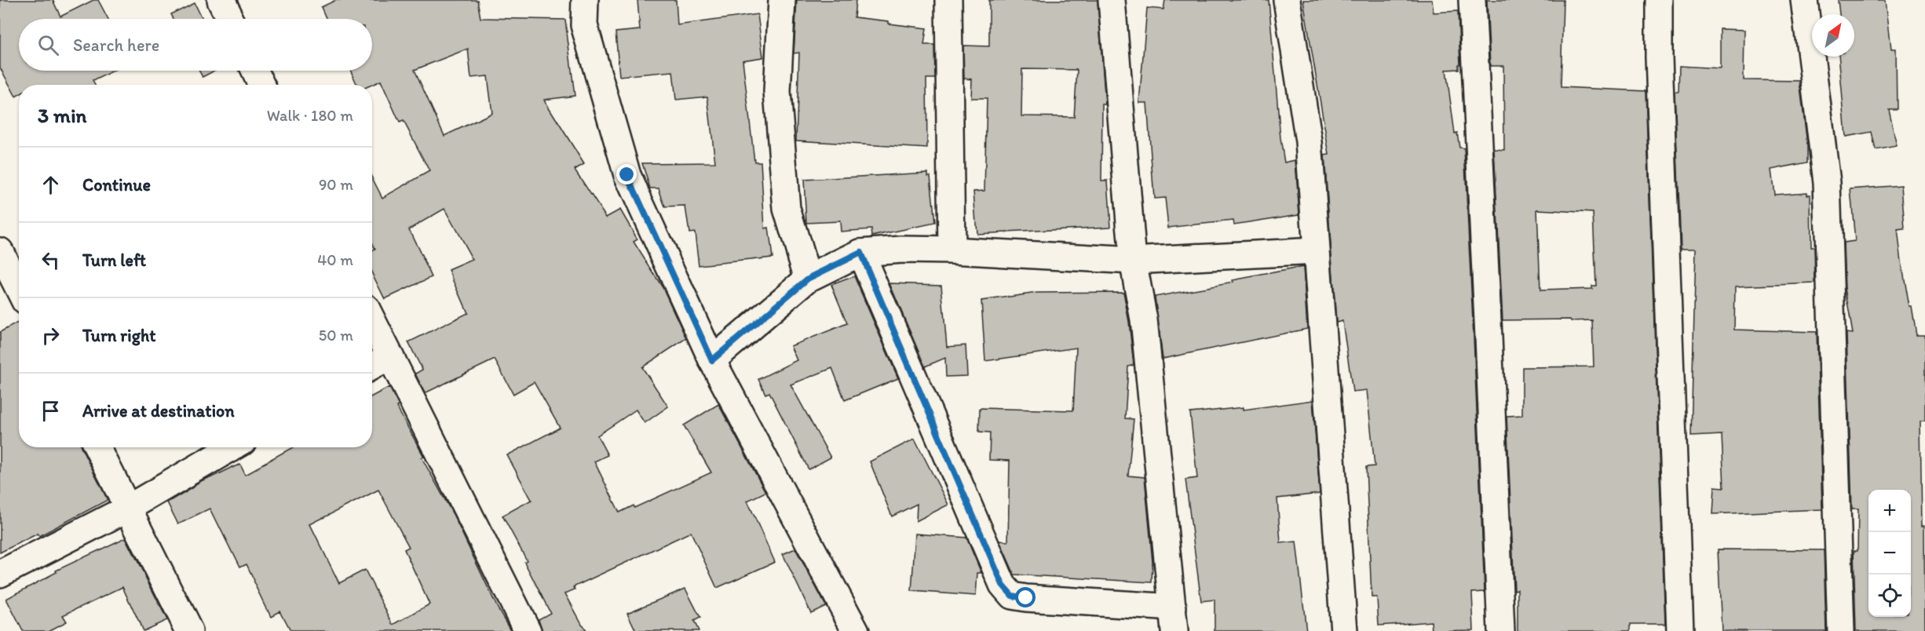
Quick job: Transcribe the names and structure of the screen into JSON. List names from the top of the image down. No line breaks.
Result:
{"north":"top right","page":{"search":"Search here","heading":["3 min","Walk · 180 m"],"list":[["Continue","90 m"],["Turn left","40 m"],["Turn right","50 m"],"Arrive at destination"],"map_buttons":["+","−"]}}
